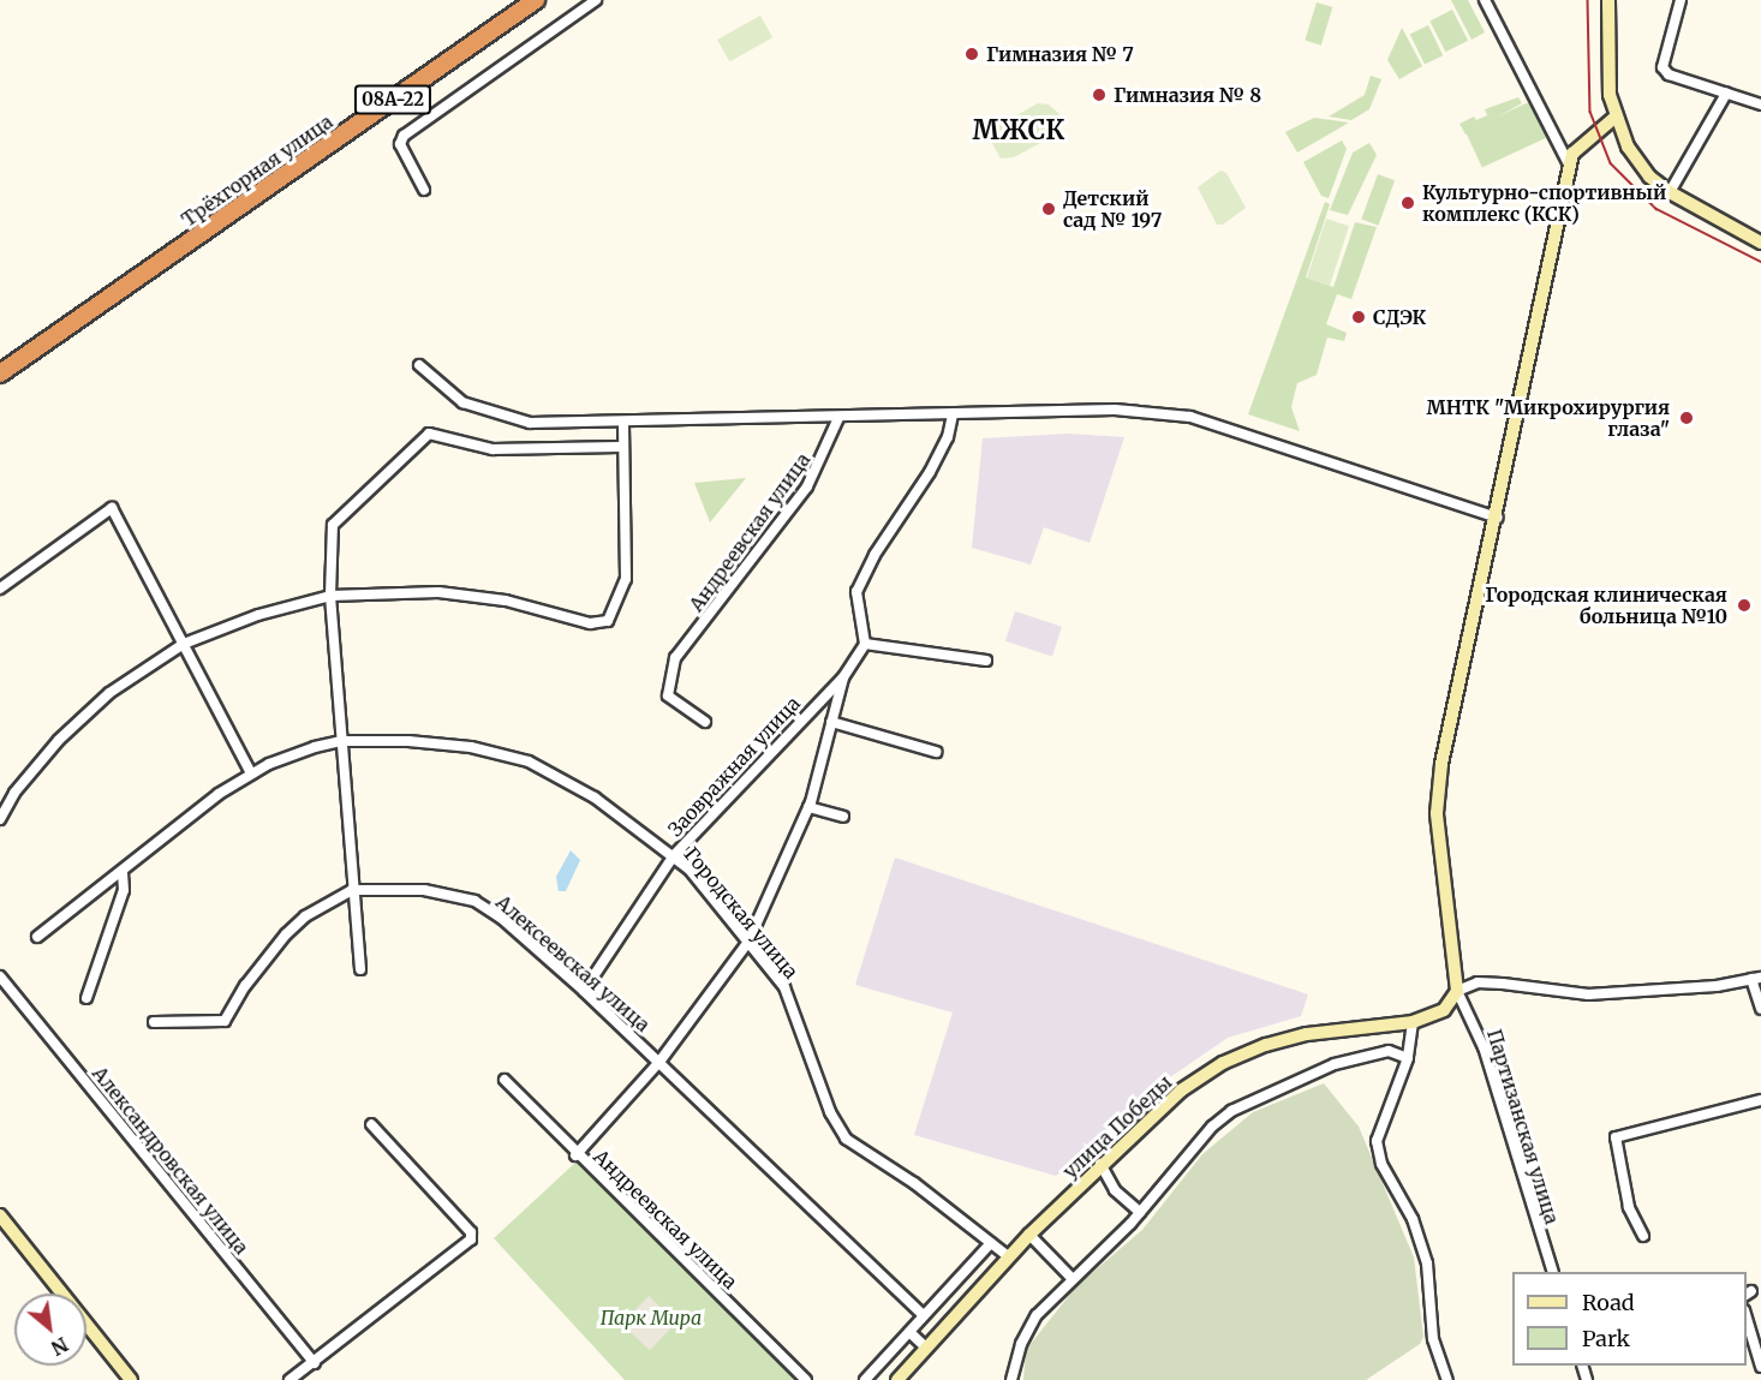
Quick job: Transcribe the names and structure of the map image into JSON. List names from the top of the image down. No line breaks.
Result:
{"streets":{"highway":["08А-22","Трёхгорная улица"],"street":["Андреевская улица","Заовражная улица","Городская улица","Алексеевская улица","улица Победы","Партизанская улица","Александровская улица"]},"crossings":[["Заовражная улица","Городская улица"],["Заовражная улица","Алексеевская улица"],["Городская улица","улица Победы"],["улица Победы","Партизанская улица"]],"districts":["МЖСК"],"parks":["Парк Мира"],"places":["Гимназия № 7","Гимназия № 8","Культурно-спортивный комплекс (КСК)","Детский сад № 197","СДЭК","МНТК \"Микрохирургия глаза\"","Городская клиническая больница №10"],"legend":["Road","Park"],"north":"bottom right"}
